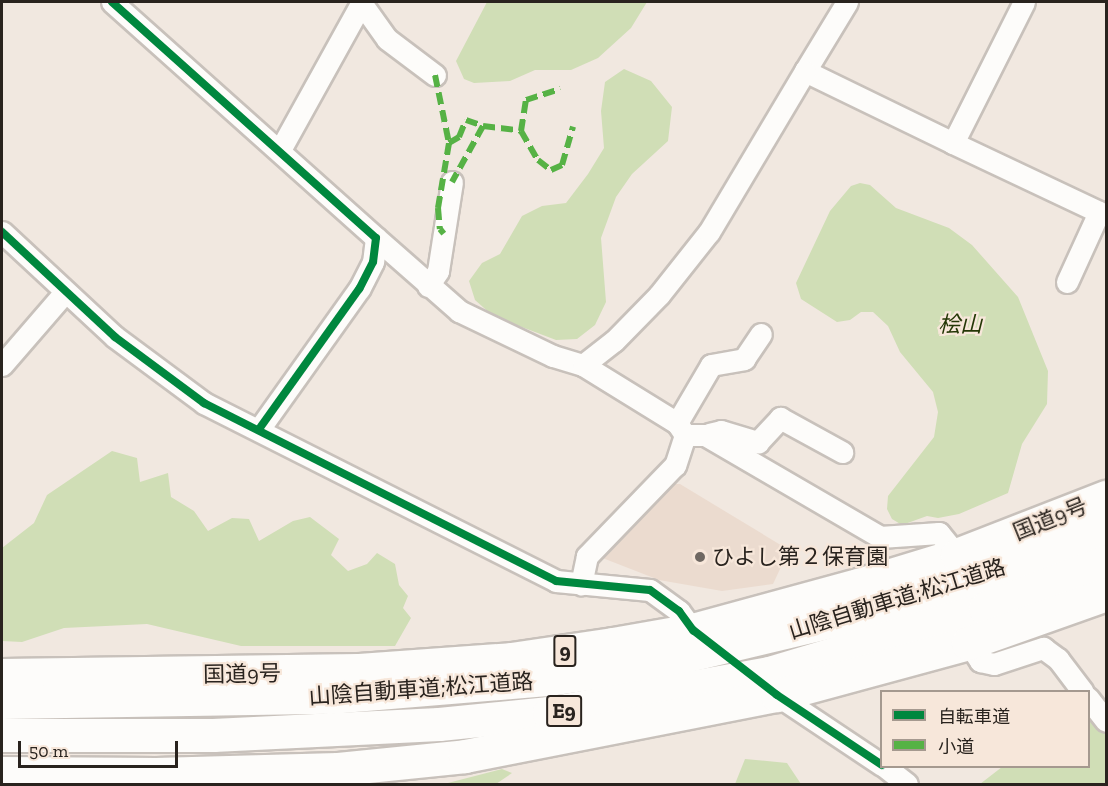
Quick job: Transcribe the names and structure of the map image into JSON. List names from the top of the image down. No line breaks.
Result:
{"streets":{"highway":["国道9号","山陰自動車道;松江道路","9","E9"]},"parks":["桧山"],"places":["ひよし第２保育園"],"legend":["自転車道","小道"],"scale_bar":"50 m"}
